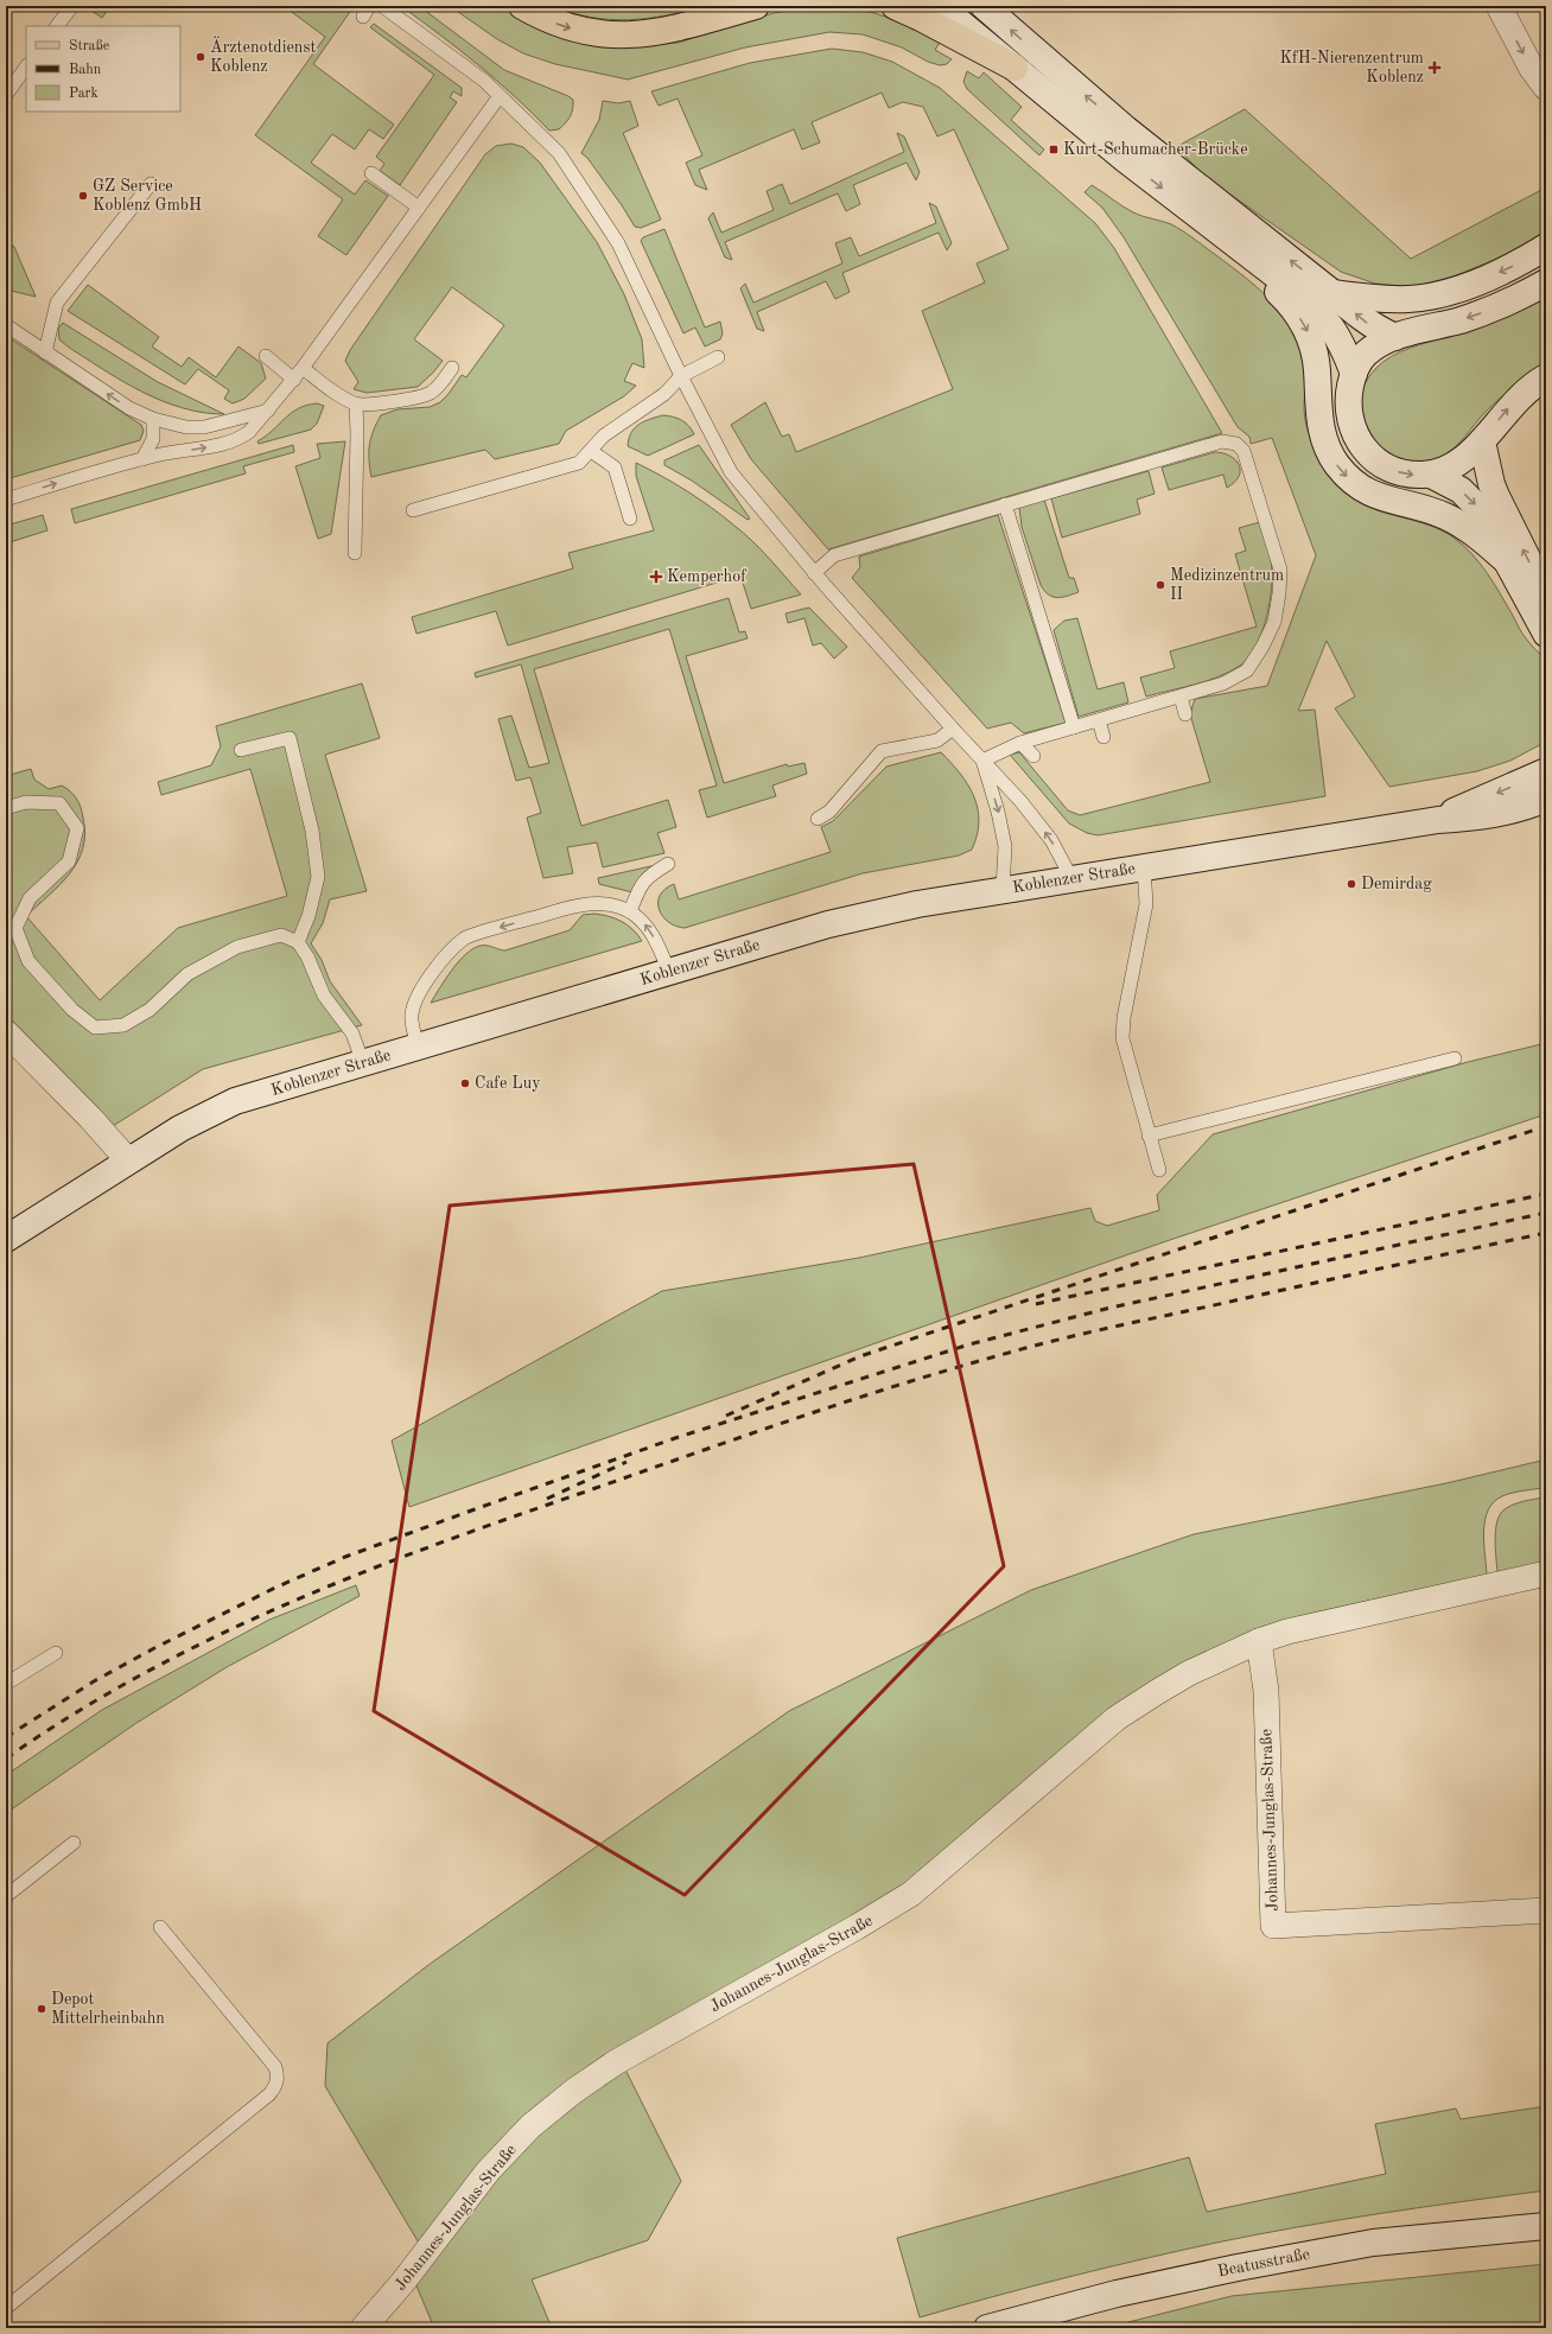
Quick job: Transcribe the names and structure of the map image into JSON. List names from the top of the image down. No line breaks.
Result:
{"streets":{"street":["Koblenzer Straße","Johannes-Junglas-Straße","Beatusstraße"]},"places":{"other":["Ärztenotdienst Koblenz","GZ Service Koblenz GmbH","Medizinzentrum II","Demirdag","Cafe Luy","Depot Mittelrheinbahn"],"health":["KfH-Nierenzentrum Koblenz","Kemperhof"],"transit":["Kurt-Schumacher-Brücke"]},"legend":["Straße","Bahn","Park"]}
